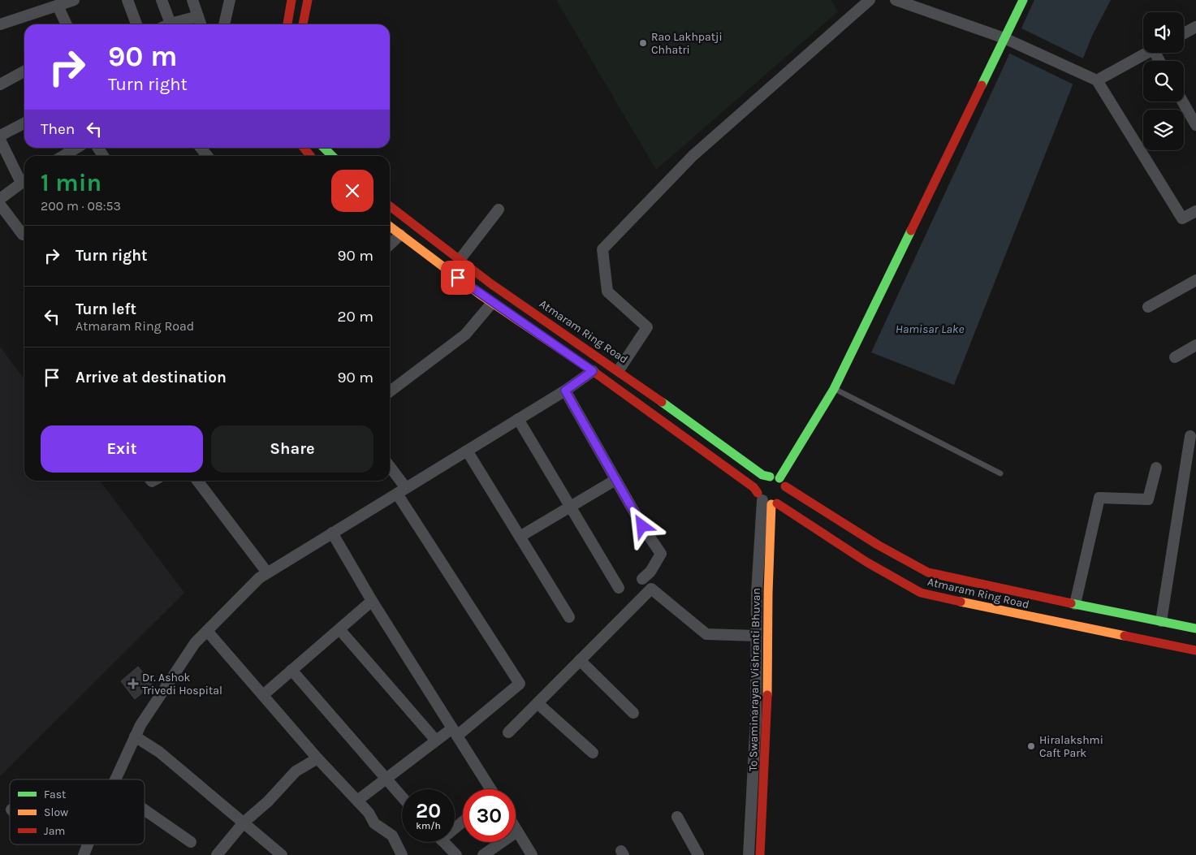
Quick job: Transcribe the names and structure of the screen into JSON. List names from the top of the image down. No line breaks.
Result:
{"streets":{"main road":["Atmaram Ring Road","To Swaminarayan Vishranti Bhuvan"]},"crossings":[["Atmaram Ring Road","To Swaminarayan Vishranti Bhuvan"]],"water":["Hamisar Lake"],"places":{"other":["Rao Lakhpatji Chhatri","Hiralakshmi Caft Park"],"health":["Dr. Ashok Trivedi Hospital"]},"legend":["Fast","Slow","Jam"],"page":{"turn":["90 m","Turn right"],"then":"Then","heading":["1 min","200 m · 08:53"],"list":[{"name":"Turn right","value":"90 m"},{"name":"Turn left","note":"Atmaram Ring Road","value":"20 m"},{"name":"Arrive at destination","value":"90 m"}],"buttons":["Exit","Share"],"speed":"20 km/h","limit":"30"}}
